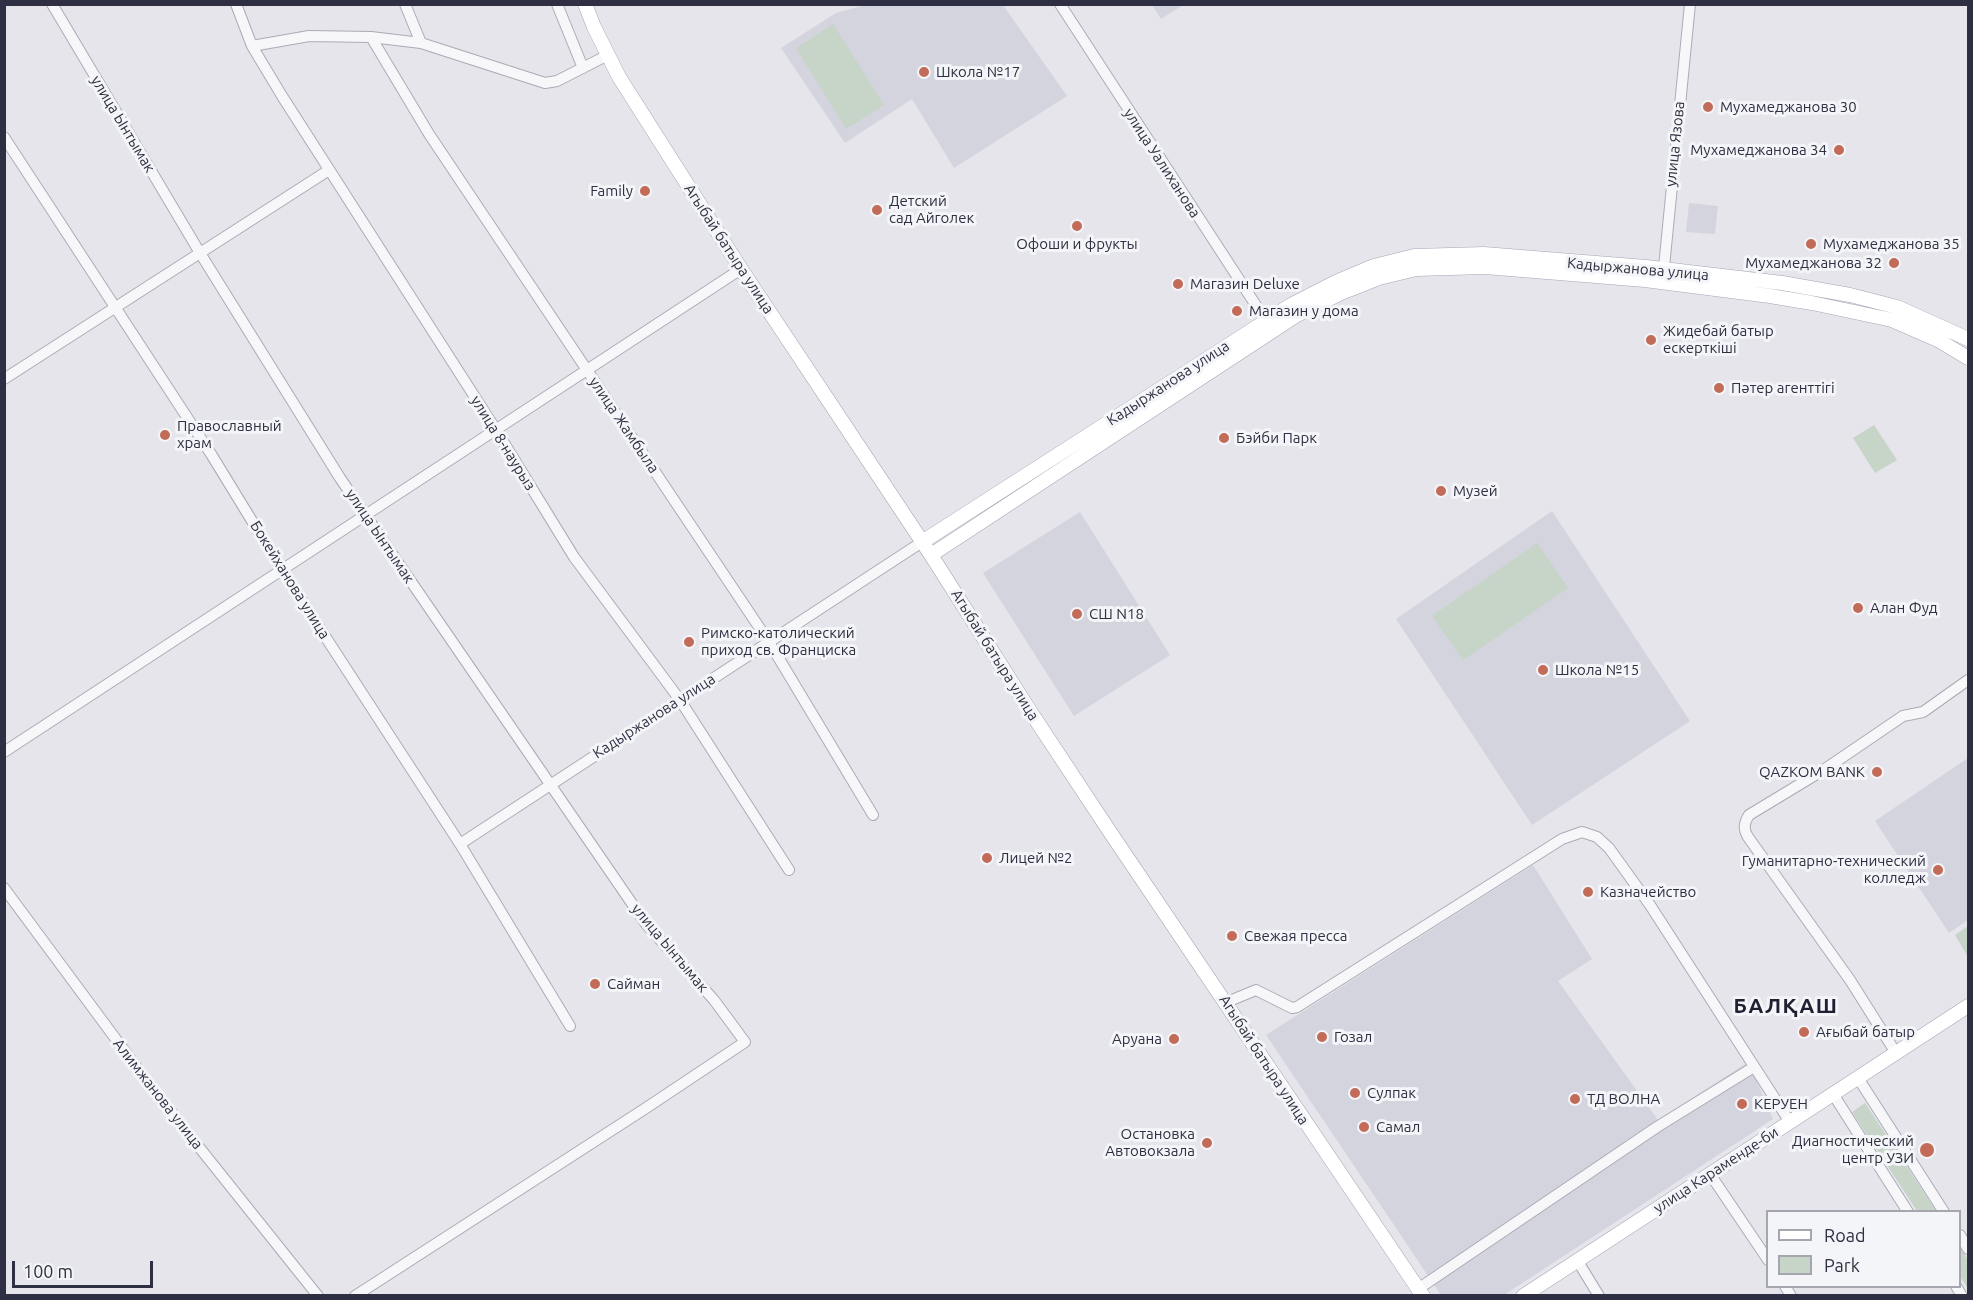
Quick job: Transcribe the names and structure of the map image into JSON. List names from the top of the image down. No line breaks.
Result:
{"streets":{"main road":["Агыбай батыра улица","Кадыржанова улица","улица Караменде-би"],"street":["улица Ынтымак","улица Язова","улица Уалиханова","улица Жамбыла","улица 8-наурыз","Бокейханова улица","Алимжанова улица"]},"crossings":[["улица Ынтымак","Кадыржанова улица"],["улица Язова","Кадыржанова улица"],["улица Уалиханова","Кадыржанова улица"],["Агыбай батыра улица","Кадыржанова улица"],["Кадыржанова улица","улица Жамбыла"],["Кадыржанова улица","улица 8-наурыз"],["Кадыржанова улица","Бокейханова улица"]],"districts":["БАЛҚАШ"],"places":["Школа №17","Мухамеджанова 30","Мухамеджанова 34","Family","Детский сад Айголек","Офоши и фрукты","Мухамеджанова 35","Мухамеджанова 32","Магазин Deluxe","Магазин у дома","Жидебай батыр ескерткіші","Пәтер агенттігі","Православный храм","Бэйби Парк","Музей","Алан Фуд","СШ N18","Римско-католический приход св. Франциска","Школа №15","QAZKOM BANK","Лицей №2","Гуманитарно-технический колледж","Казначейство","Свежая пресса","Сайман","Ағыбай батыр","Гозал","Аруана","Сулпак","ТД ВОЛНА","КЕРУЕН","Самал","Остановка Автовокзала","Диагностический центр УЗИ"],"legend":["Road","Park"],"scale_bar":"100 m"}
